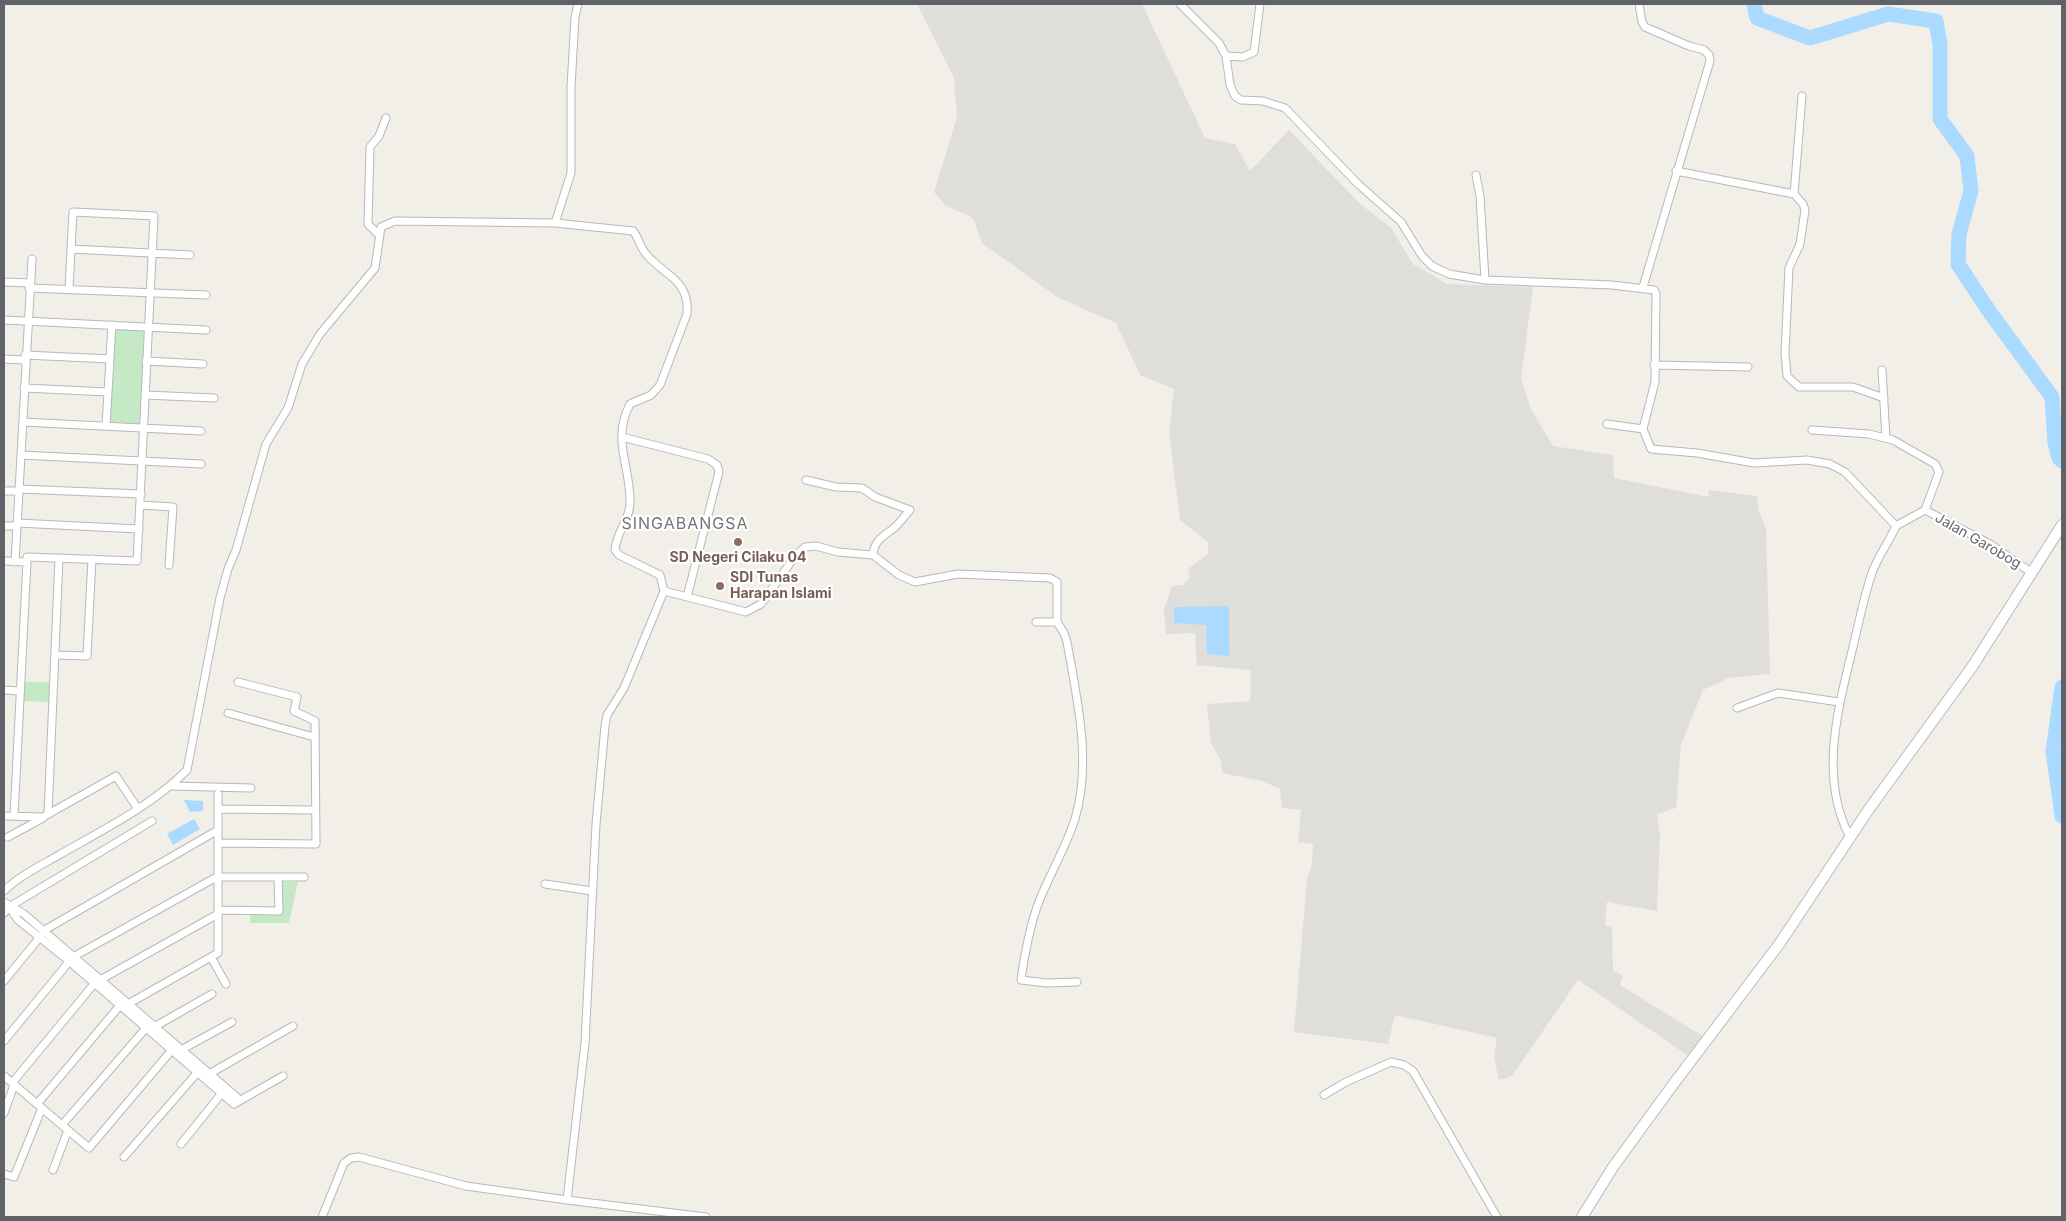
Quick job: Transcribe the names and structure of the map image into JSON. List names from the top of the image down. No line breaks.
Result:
{"streets":{"street":["Jalan Garobog"]},"districts":["SINGABANGSA"],"places":["SD Negeri Cilaku 04","SDI Tunas Harapan Islami"]}
